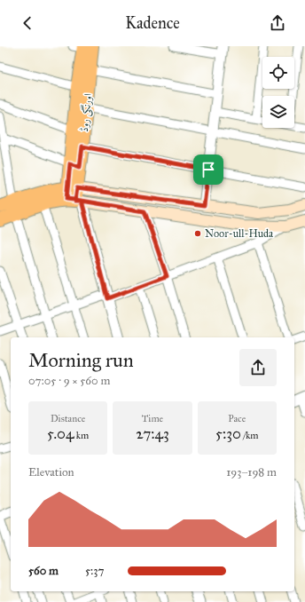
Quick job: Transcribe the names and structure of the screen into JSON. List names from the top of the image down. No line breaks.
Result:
{"streets":{"main road":["اورنگی روڈ"]},"places":["Noor-ull-Huda"],"page":{"header":"Kadence","heading":["Morning run","07:05 · 9 × 560 m"],"stats":[["Distance","5.04 km"],["Time","27:43"],["Pace","5:30 /km"]],"chart":["Elevation","193–198 m"],"list":[{"name":"560 m","note":"5:37"}]}}
